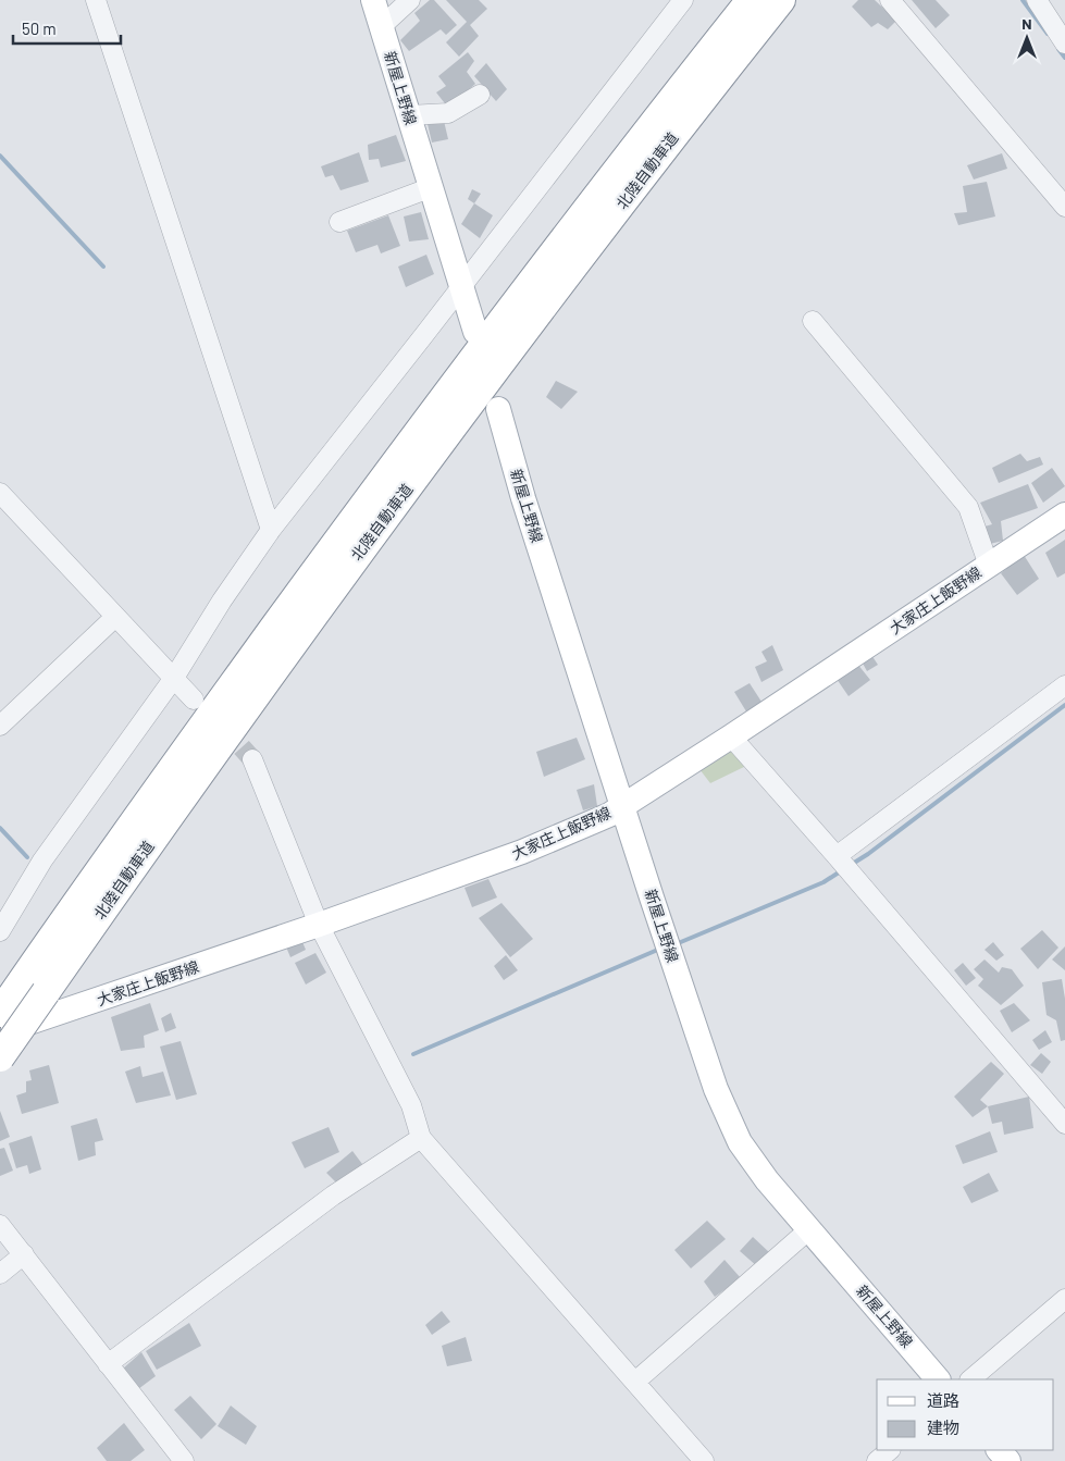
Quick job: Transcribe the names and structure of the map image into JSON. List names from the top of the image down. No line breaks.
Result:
{"streets":{"highway":["北陸自動車道"],"main road":["新屋上野線","大家庄上飯野線"]},"crossings":[["新屋上野線","大家庄上飯野線"]],"legend":["道路","建物"],"scale_bar":"50 m","north":"top"}
